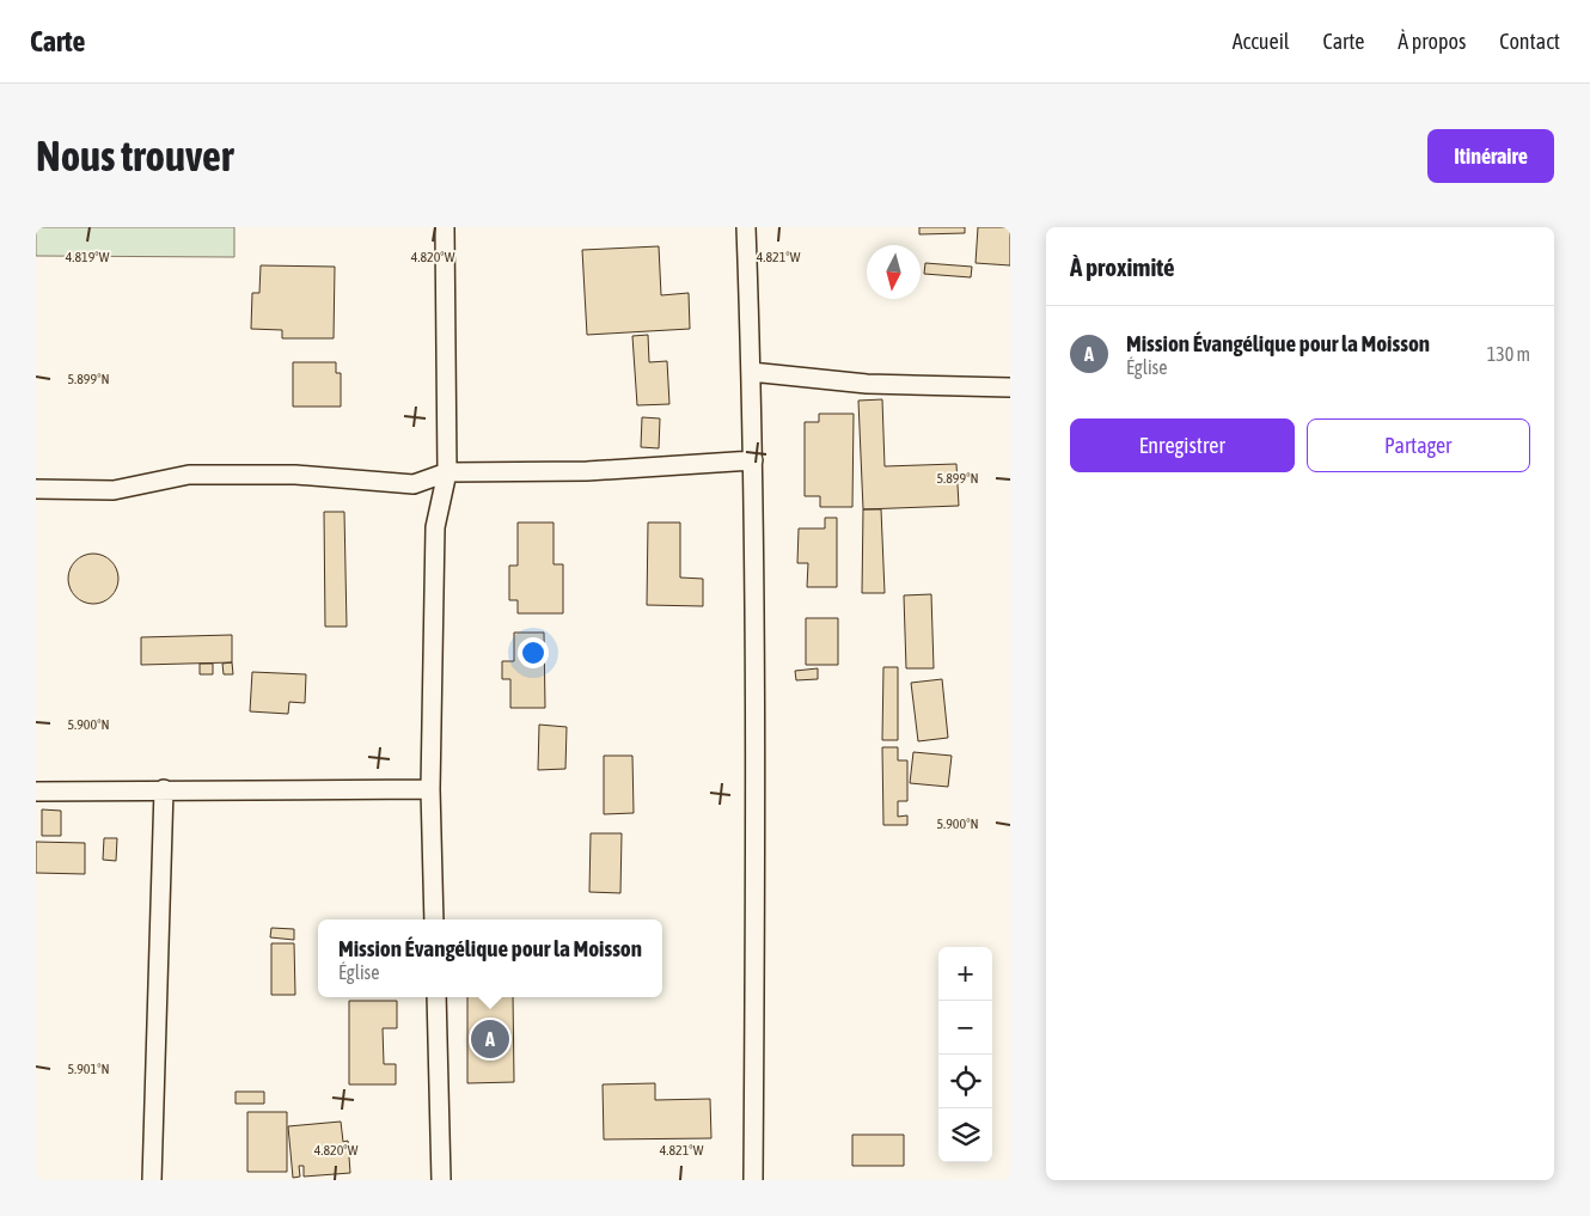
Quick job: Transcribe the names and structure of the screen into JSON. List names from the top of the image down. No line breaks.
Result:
{"north":"bottom","page":{"header":"Carte","nav":["Accueil","Carte","À propos","Contact"],"buttons":["Itinéraire",["Enregistrer","Partager"]],"title":"Nous trouver","heading":"À proximité","list":[{"mark":"A","name":"Mission Évangélique pour la Moisson","note":"Église","value":"130 m"}],"popup":["Mission Évangélique pour la Moisson","Église"],"map_buttons":["+","−"],"pins":"A"},"coordinates":["4.819°W","4.820°W","4.821°W","5.899°N","5.900°N","5.901°N"]}
